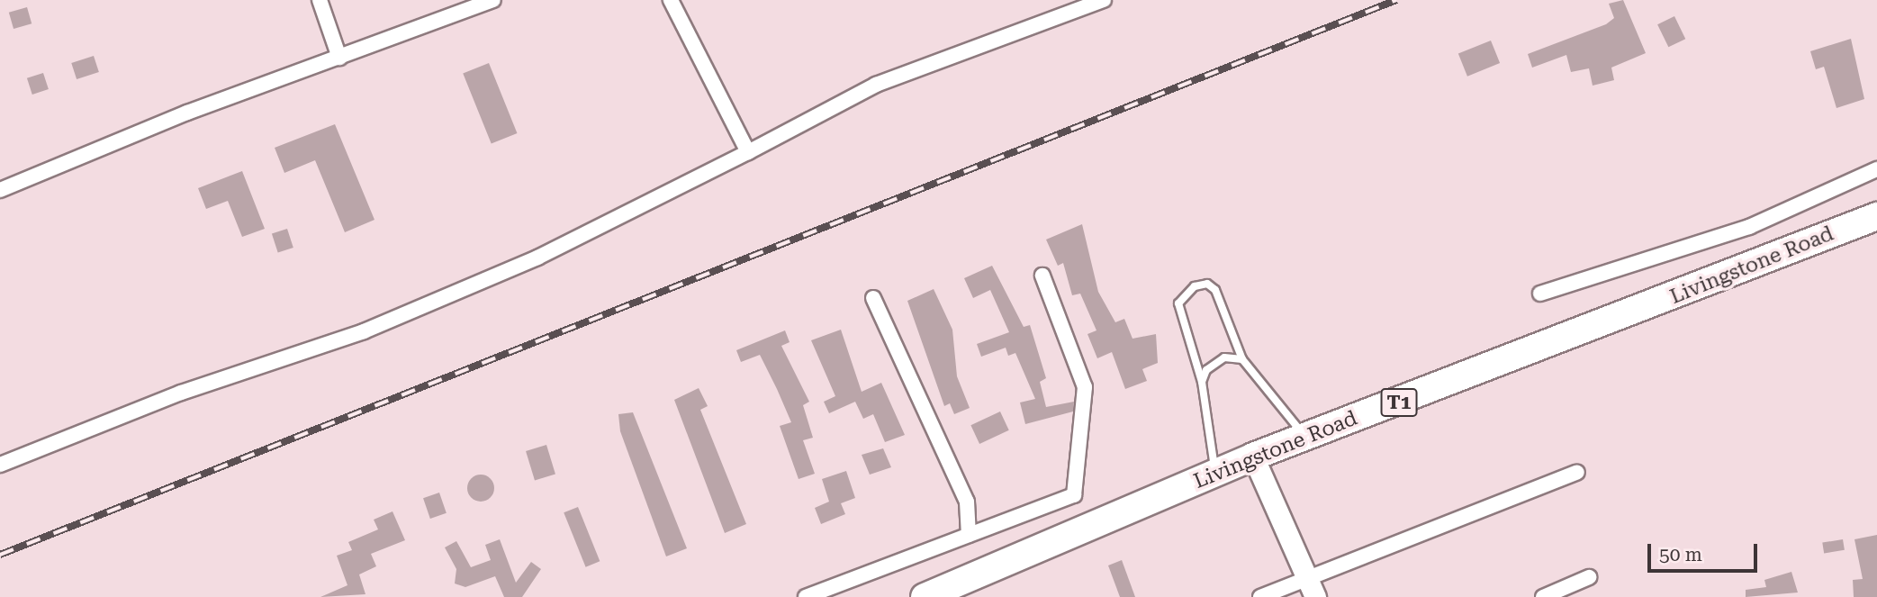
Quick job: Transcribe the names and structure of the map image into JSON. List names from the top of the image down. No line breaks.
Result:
{"streets":{"highway":["Livingstone Road","T1"]},"scale_bar":"50 m"}
